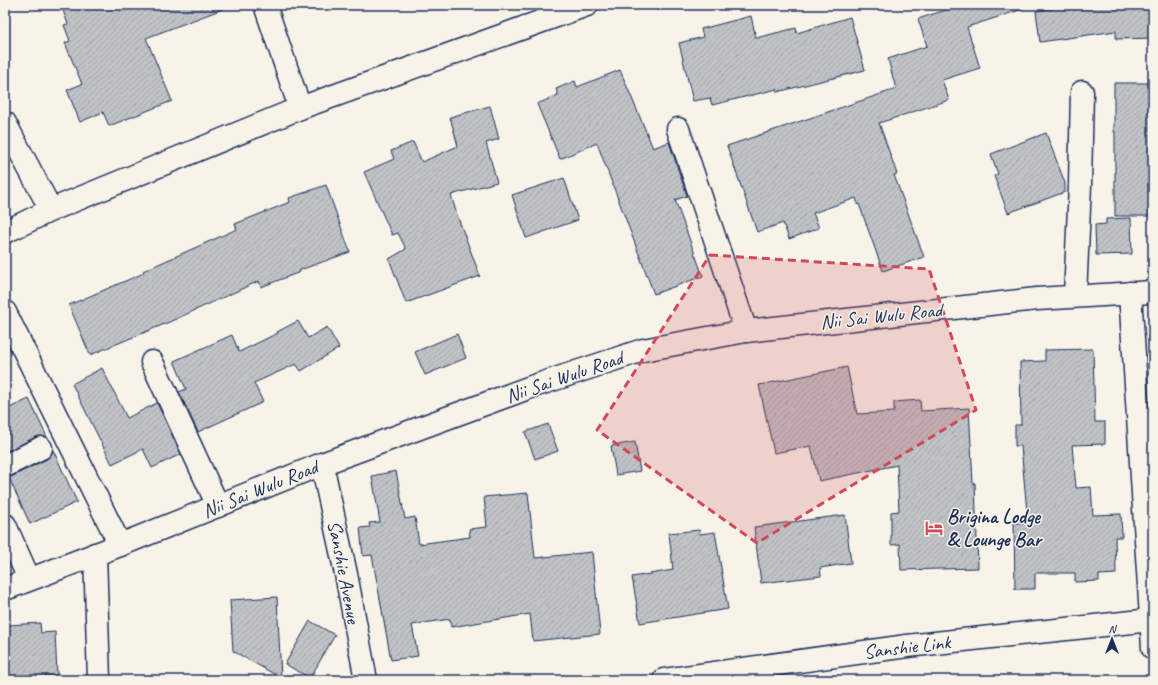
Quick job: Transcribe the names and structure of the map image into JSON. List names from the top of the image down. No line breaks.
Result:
{"streets":{"street":["Nii Sai Wulu Road","Sanshie Avenue","Sanshie Link"]},"crossings":[["Nii Sai Wulu Road","Sanshie Avenue"]],"places":{"hotel":["Brigina Lodge & Lounge Bar"]},"north":"top"}
